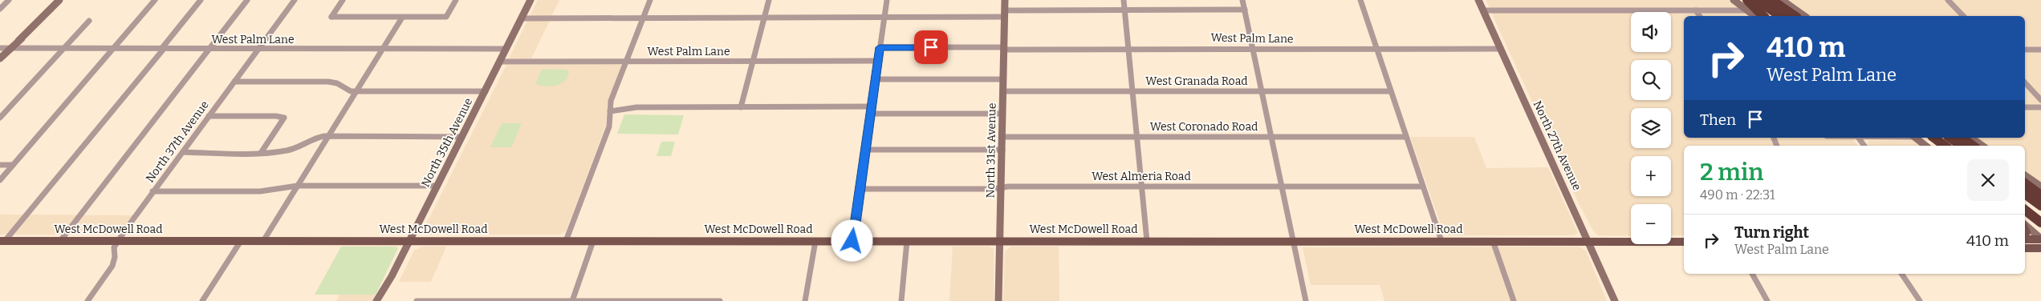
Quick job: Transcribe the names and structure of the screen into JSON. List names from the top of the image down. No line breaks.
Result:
{"streets":{"main road":["North 35th Avenue","North 27th Avenue","North 31st Avenue","West McDowell Road"],"street":["West Palm Lane","West Granada Road","West Coronado Road","North 37th Avenue","West Almeria Road"]},"crossings":[["West Palm Lane","North 37th Avenue"],["West Palm Lane","North 35th Avenue"],["West Palm Lane","North 27th Avenue"],["West Palm Lane","North 31st Avenue"],["West Granada Road","North 31st Avenue"],["West Coronado Road","North 31st Avenue"],["North 37th Avenue","West McDowell Road"],["North 35th Avenue","West McDowell Road"],["North 27th Avenue","West McDowell Road"],["North 31st Avenue","West Almeria Road"],["North 31st Avenue","West McDowell Road"]],"page":{"map_buttons":["+","−"],"turn":["410 m","West Palm Lane"],"then":"Then","heading":["2 min","490 m · 22:31"],"list":[{"name":"Turn right","note":"West Palm Lane","value":"410 m"}]}}
